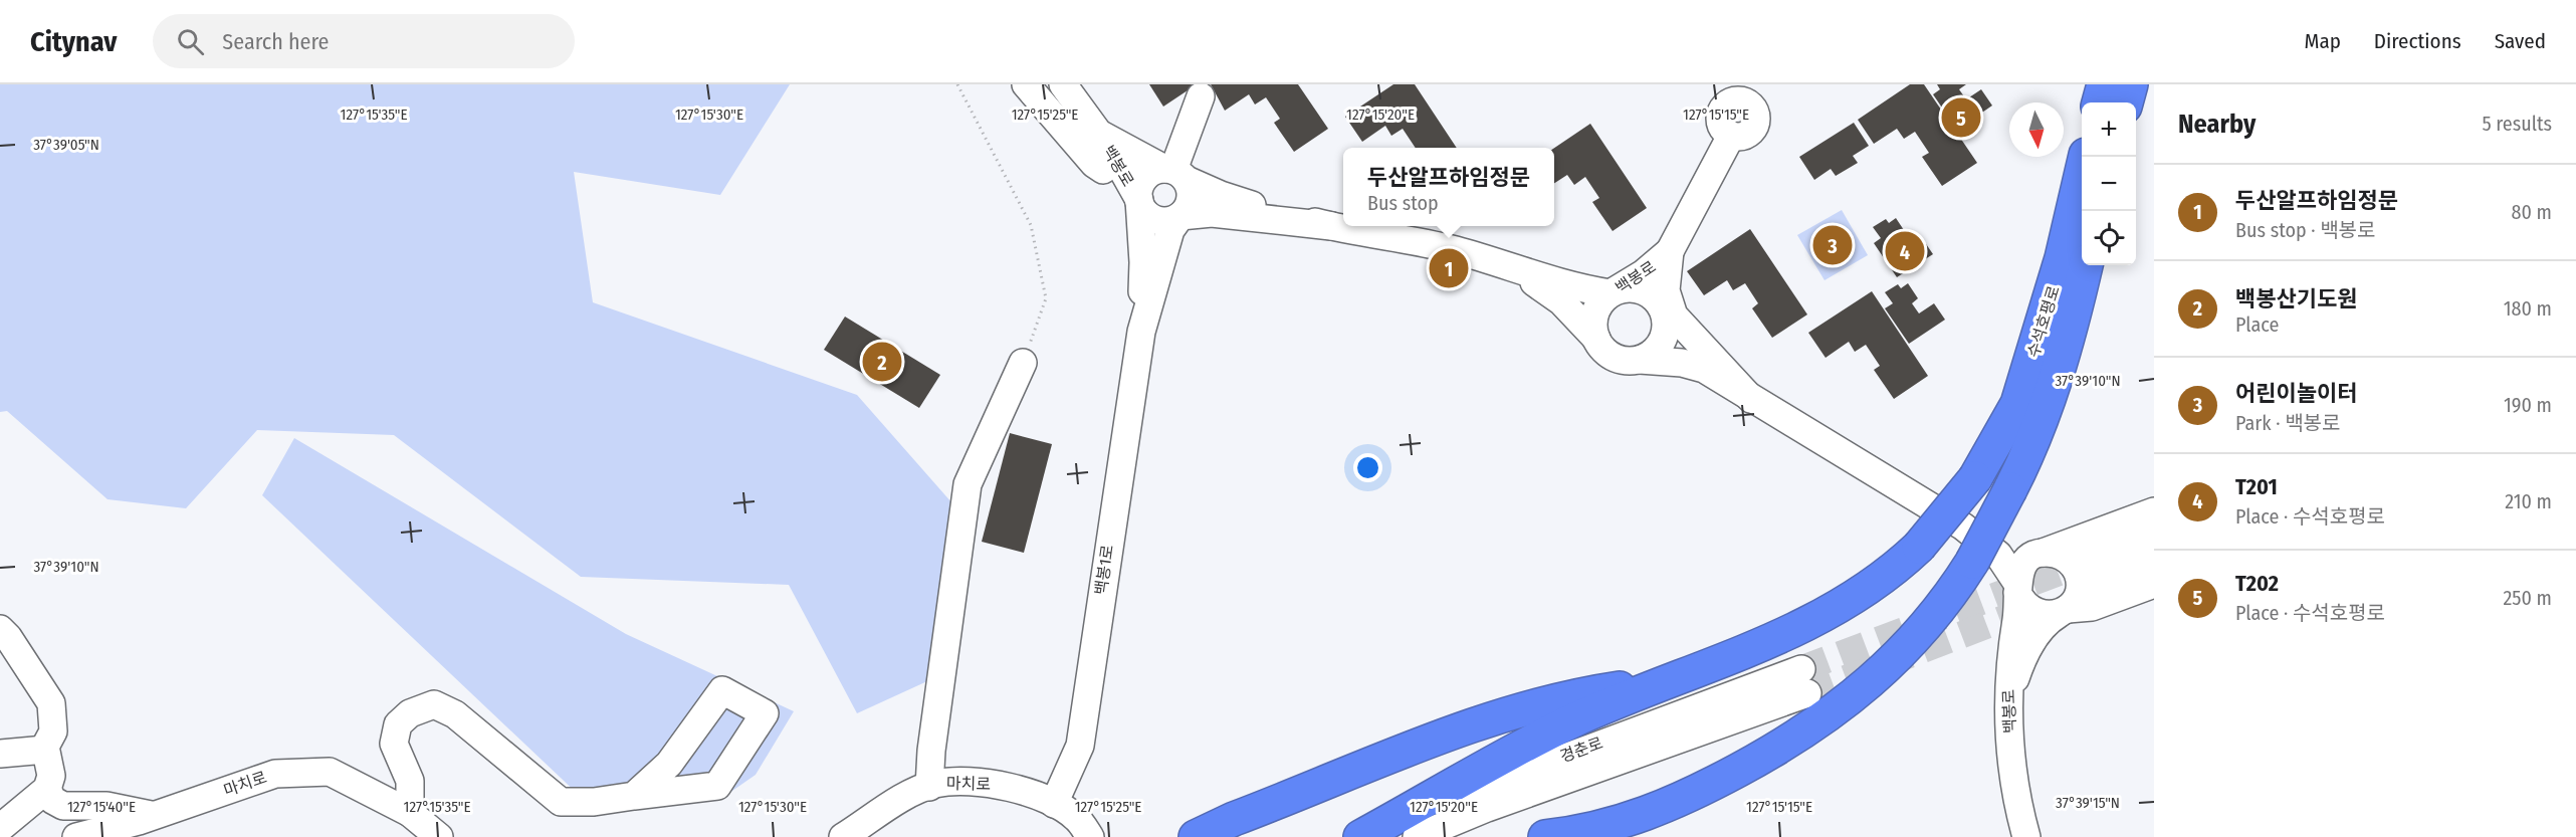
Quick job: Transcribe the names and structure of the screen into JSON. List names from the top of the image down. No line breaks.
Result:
{"streets":{"highway":["수석호평로"],"street":["백봉로","백봉1로","경춘로","마치로"]},"crossings":[["백봉로","백봉1로"],["백봉1로","마치로"]],"north":"bottom","page":{"header":"Citynav","search":"Search here","nav":["Map","Directions","Saved"],"heading":["Nearby","5 results"],"pins":["5","3","4","1","2"],"map_buttons":["+","−"],"popup":["두산알프하임정문","Bus stop"],"list":[{"mark":"1","name":"두산알프하임정문","note":"Bus stop · 백봉로","value":"80 m"},{"mark":"2","name":"백봉산기도원","note":"Place","value":"180 m"},{"mark":"3","name":"어린이놀이터","note":"Park · 백봉로","value":"190 m"},{"mark":"4","name":"T201","note":"Place · 수석호평로","value":"210 m"},{"mark":"5","name":"T202","note":"Place · 수석호평로","value":"250 m"}]},"coordinates":["127°15'35\"E","127°15'30\"E","127°15'25\"E","127°15'20\"E","127°15'15\"E","37°39'05\"N","37°39'10\"N","37°39'15\"N","127°15'40\"E"]}
